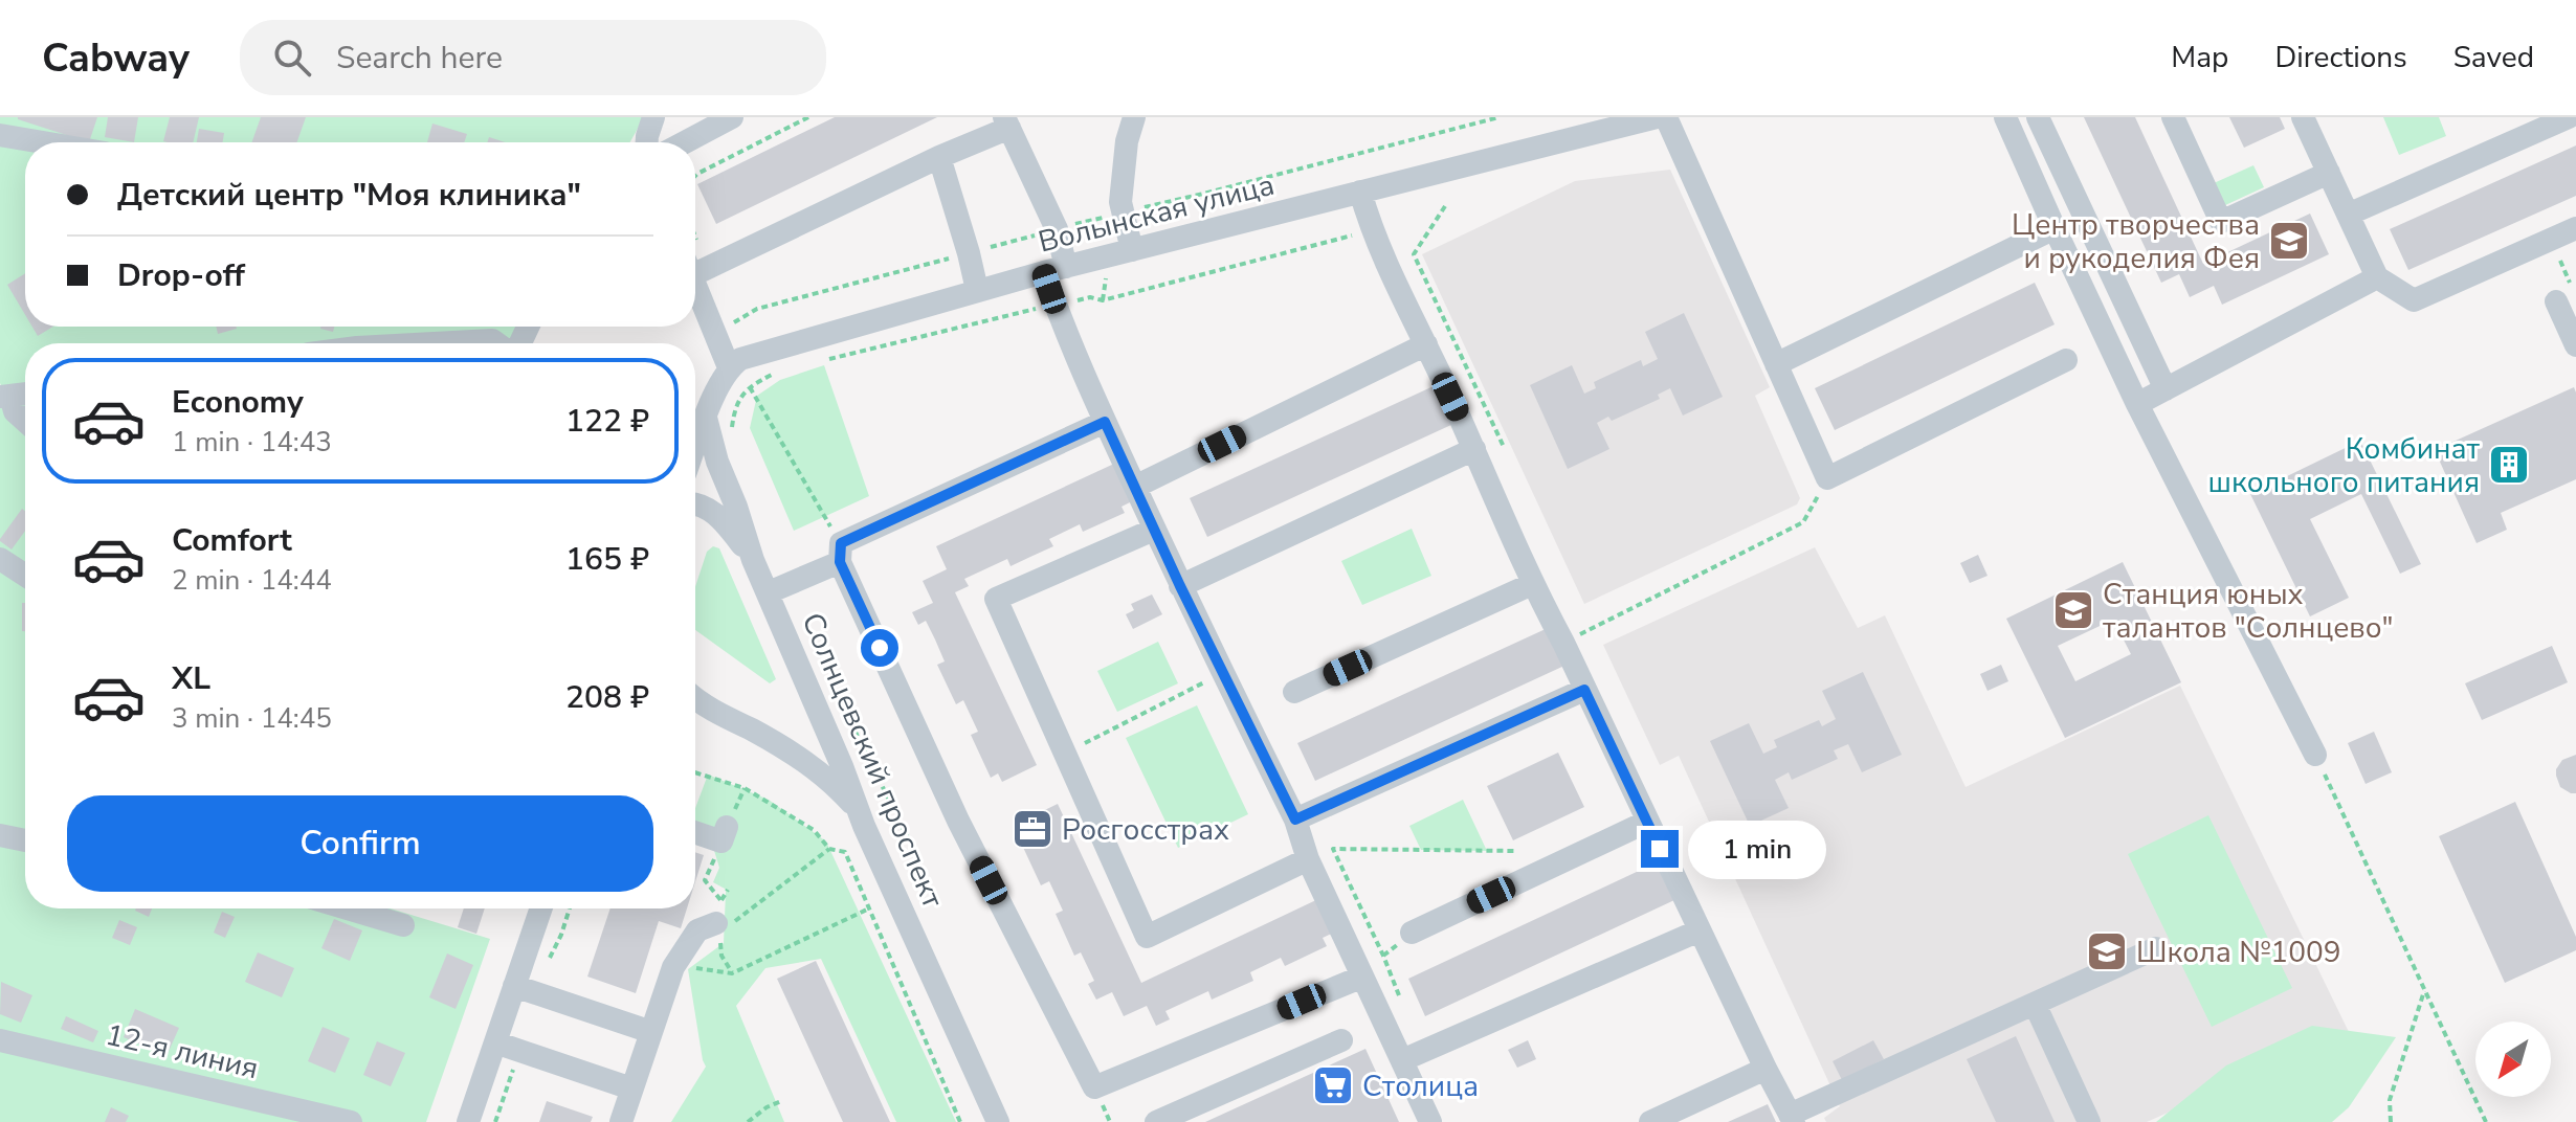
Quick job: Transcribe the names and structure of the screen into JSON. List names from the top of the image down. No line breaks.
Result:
{"streets":{"street":["Волынская улица","Солнцевский проспект","12-я линия"]},"places":{"school or university":["Центр творчества и рукоделия Фея","Станция юных талантов \"Солнцево\"","Школа №1009"],"building":["Комбинат школьного питания"],"office":["Росгосстрах"],"supermarket":["Столица"]},"north":"bottom left","page":{"header":"Cabway","search":"Search here","nav":["Map","Directions","Saved"],"banner":["Детский центр \"Моя клиника\"","Drop-off"],"list":[{"name":"Economy","note":"1 min · 14:43","value":"122 ₽"},{"name":"Comfort","note":"2 min · 14:44","value":"165 ₽"},{"name":"XL","note":"3 min · 14:45","value":"208 ₽"}],"buttons":"Confirm","bubble":"1 min"}}
